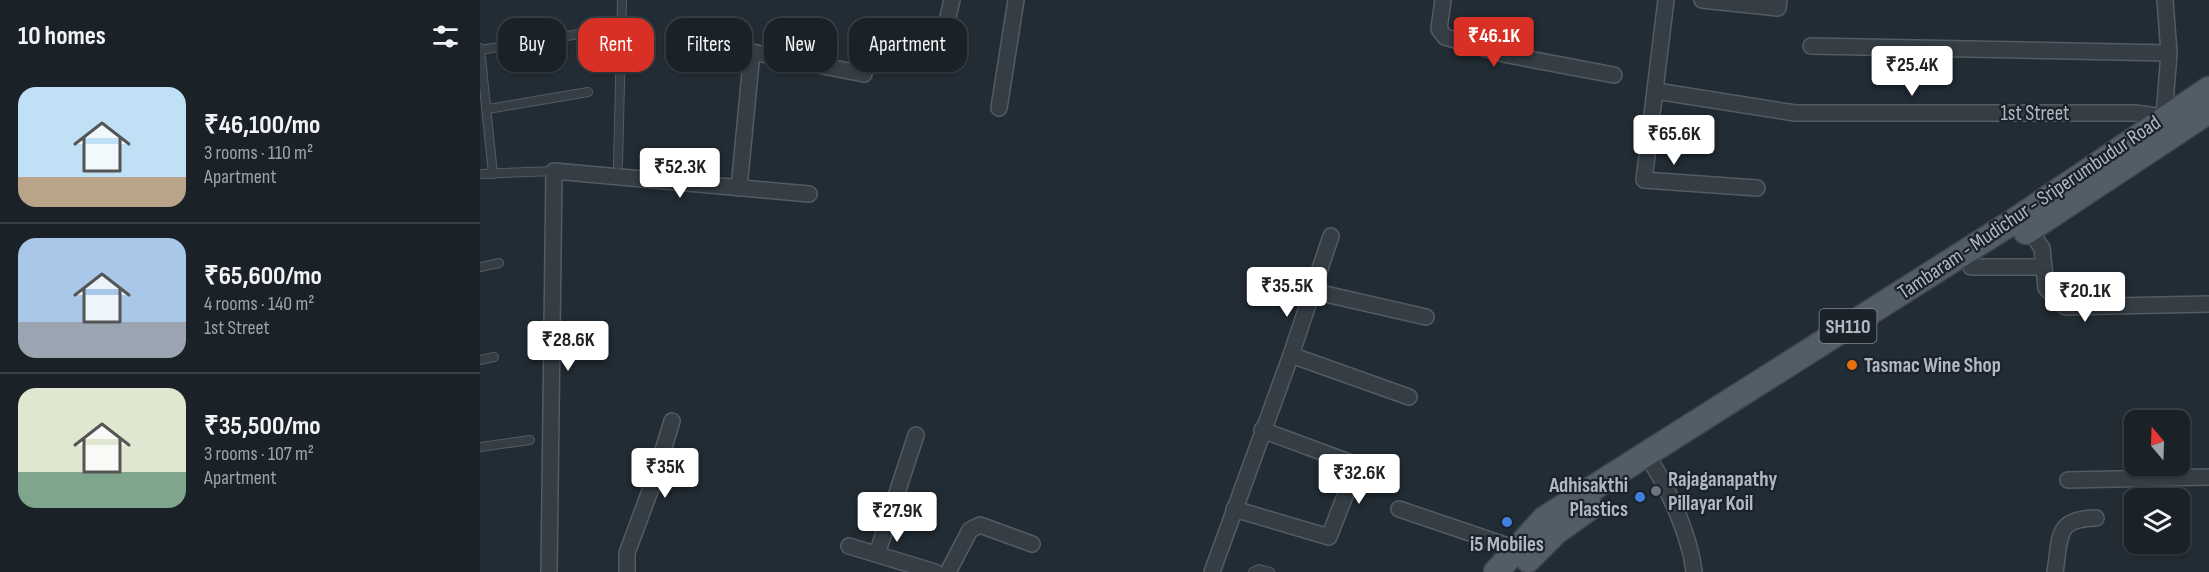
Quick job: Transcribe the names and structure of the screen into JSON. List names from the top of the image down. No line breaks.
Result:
{"streets":{"main road":["Tambaram - Mudichur - Sriperumbudur Road","SH110"],"street":["1st Street"]},"crossings":[["1st Street","Tambaram - Mudichur - Sriperumbudur Road"]],"places":["Tasmac Wine Shop","Rajaganapathy Pillayar Koil","Adhisakthi Plastics","i5 Mobiles"],"north":"top","page":{"heading":"10 homes","price":["₹46.1K","₹25.4K","₹65.6K","₹52.3K","₹35.5K","₹20.1K","₹28.6K","₹35K","₹32.6K","₹27.9K"],"chip":["Buy","Rent","Filters","New","Apartment"],"list":[{"name":"₹46,100/mo","note":"3 rooms · 110 m² · Apartment"},{"name":"₹65,600/mo","note":"4 rooms · 140 m² · 1st Street"},{"name":"₹35,500/mo","note":"3 rooms · 107 m² · Apartment"}]}}
